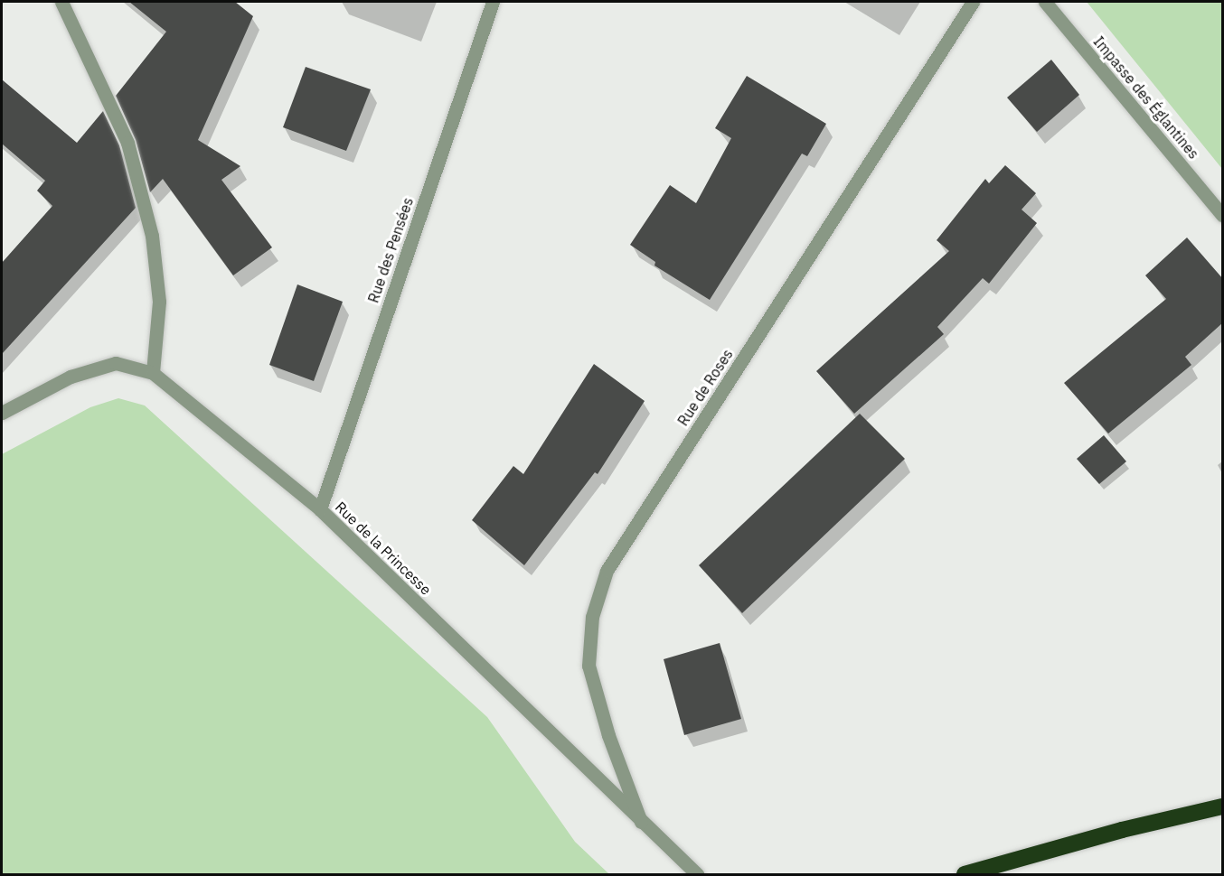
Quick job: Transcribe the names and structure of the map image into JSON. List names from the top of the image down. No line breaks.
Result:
{"streets":{"street":["Impasse des Églantines","Rue des Pensées","Rue de Roses","Rue de la Princesse"]},"crossings":[["Rue des Pensées","Rue de la Princesse"],["Rue de Roses","Rue de la Princesse"]]}
